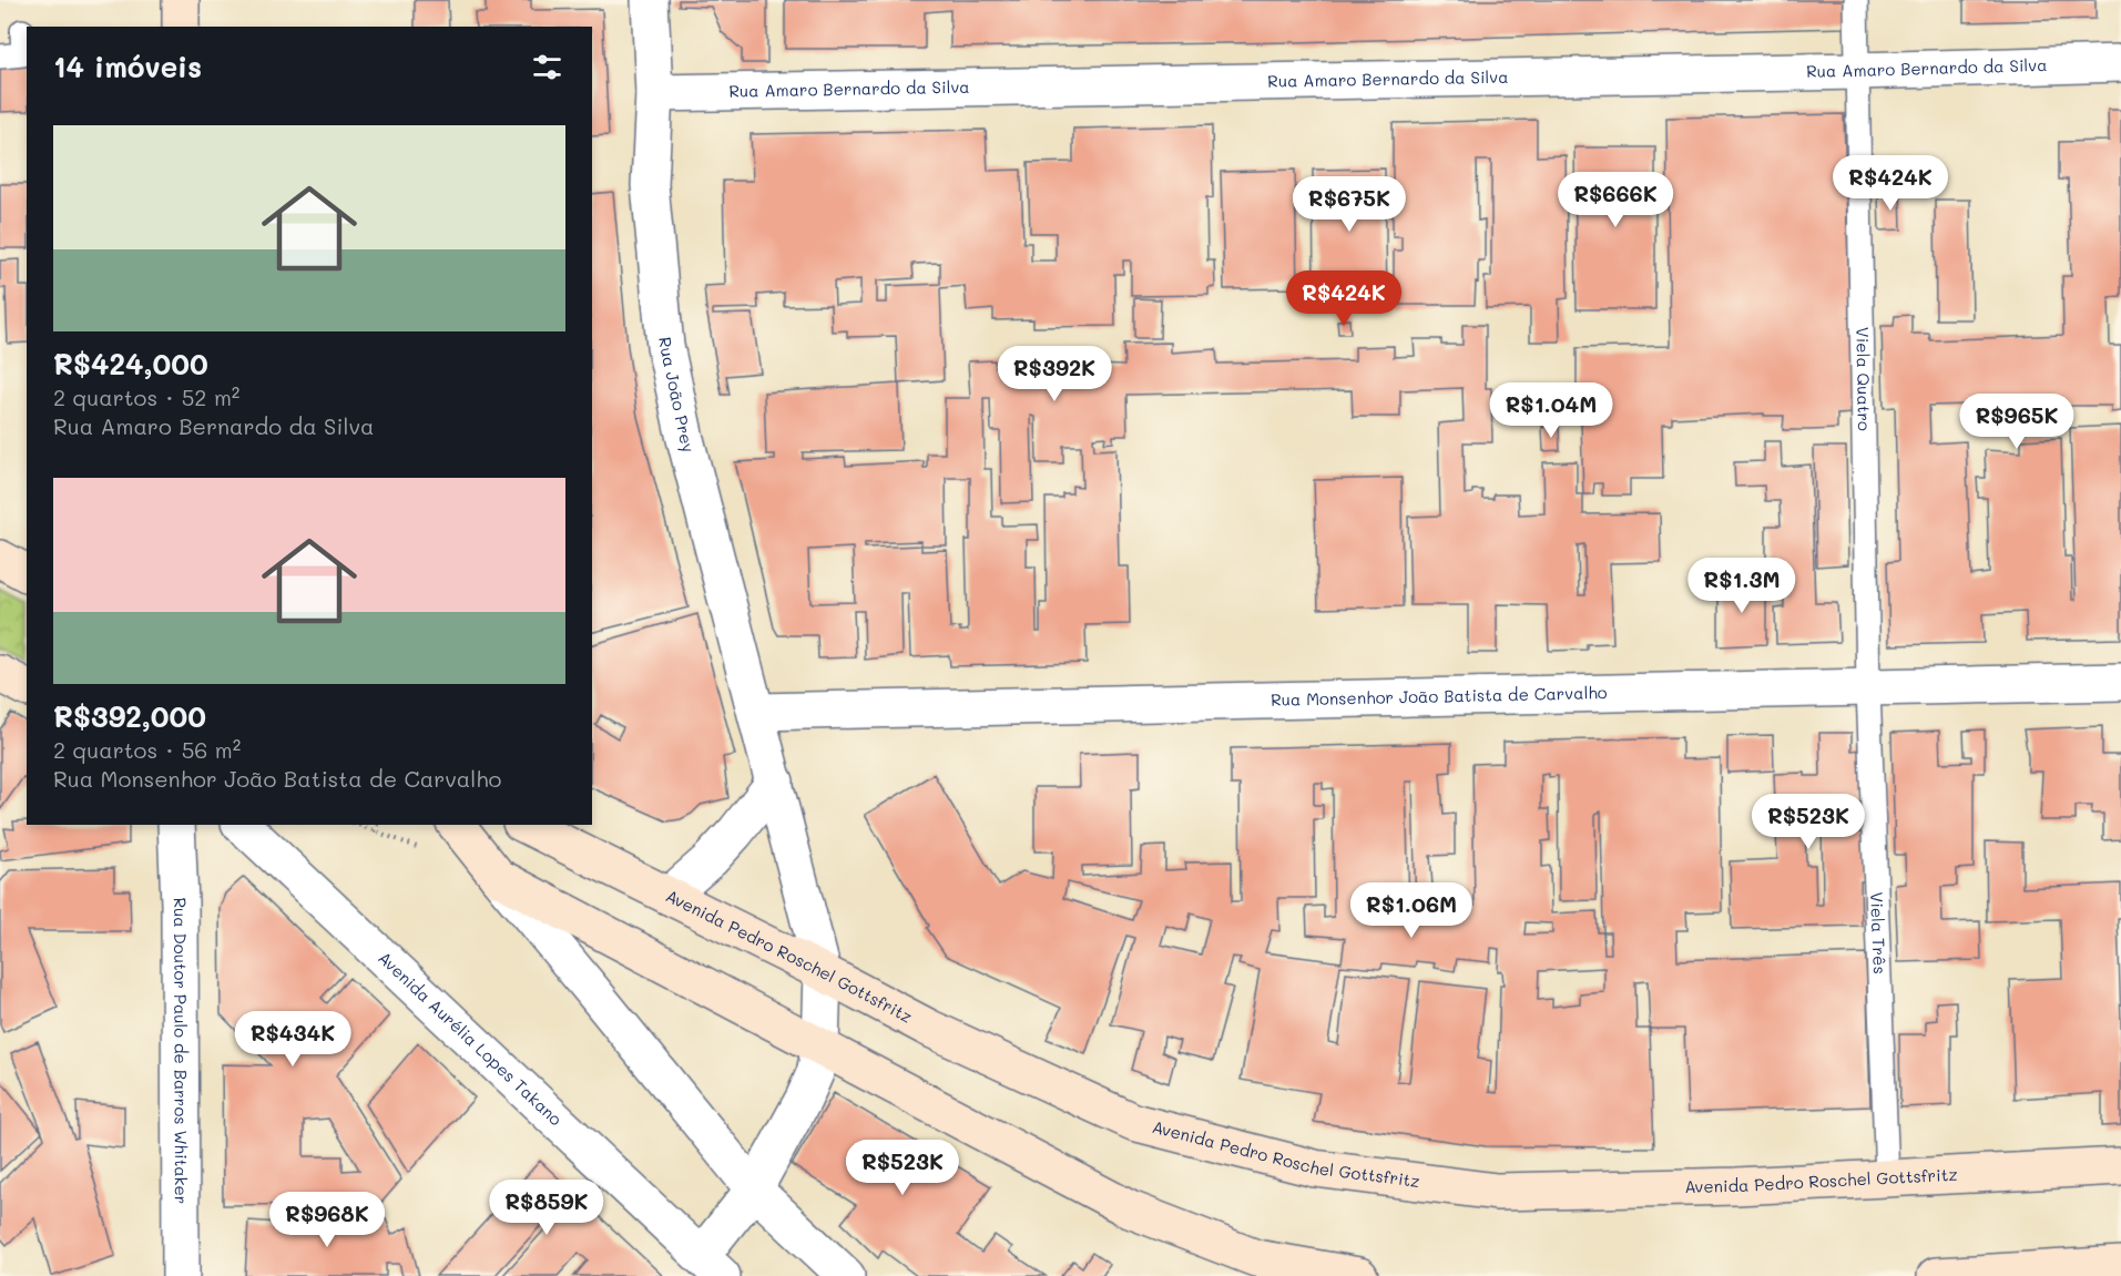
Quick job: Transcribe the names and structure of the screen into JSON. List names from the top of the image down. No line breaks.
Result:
{"streets":{"street":["Rua Amaro Bernardo da Silva","Rua João Prey","Rua Monsenhor João Batista de Carvalho","Avenida Pedro Roschel Gottsfritz","Avenida Aurélia Lopes Takano","Rua Doutor Paulo de Barros Whitaker"],"lane":["Viela Quatro","Viela Três"]},"crossings":[["Rua Amaro Bernardo da Silva","Viela Quatro"],["Rua Amaro Bernardo da Silva","Rua João Prey"],["Viela Quatro","Rua Monsenhor João Batista de Carvalho"],["Viela Quatro","Viela Três"],["Rua João Prey","Rua Monsenhor João Batista de Carvalho"],["Rua João Prey","Avenida Pedro Roschel Gottsfritz"],["Rua João Prey","Avenida Aurélia Lopes Takano"],["Rua Monsenhor João Batista de Carvalho","Viela Três"],["Viela Três","Avenida Pedro Roschel Gottsfritz"]],"page":{"heading":"14 imóveis","list":[{"name":"R$424,000","note":"2 quartos · 52 m² · Rua Amaro Bernardo da Silva"},{"name":"R$392,000","note":"2 quartos · 56 m² · Rua Monsenhor João Batista de Carvalho"}],"price":["R$424K","R$666K","R$675K","R$424K","R$392K","R$1.04M","R$965K","R$1.3M","R$523K","R$1.06M","R$434K","R$523K","R$859K","R$968K"]}}
